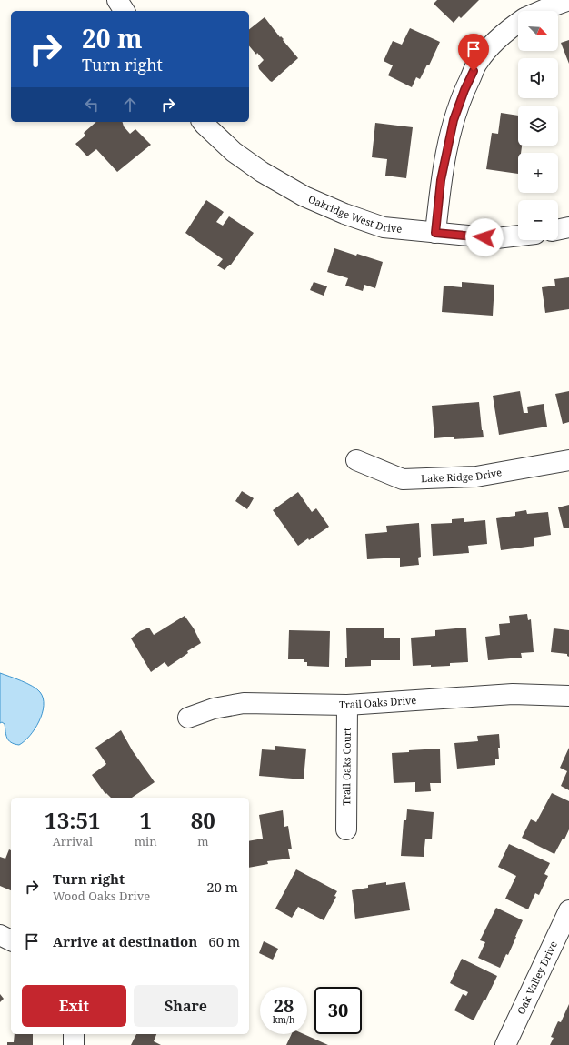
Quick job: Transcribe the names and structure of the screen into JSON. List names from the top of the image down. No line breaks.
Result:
{"streets":{"street":["Oakridge West Drive","Lake Ridge Drive","Trail Oaks Drive","Trail Oaks Court","Oak Valley Drive"]},"crossings":[["Trail Oaks Drive","Trail Oaks Court"]],"north":"bottom right","page":{"map_buttons":["+","−"],"turn":["20 m","Turn right"],"eta":["13:51","Arrival","1","min","80","m"],"list":[{"name":"Turn right","note":"Wood Oaks Drive","value":"20 m"},{"name":"Arrive at destination","value":"60 m"}],"buttons":["Exit","Share"],"speed":"28 km/h","limit":"30"}}
